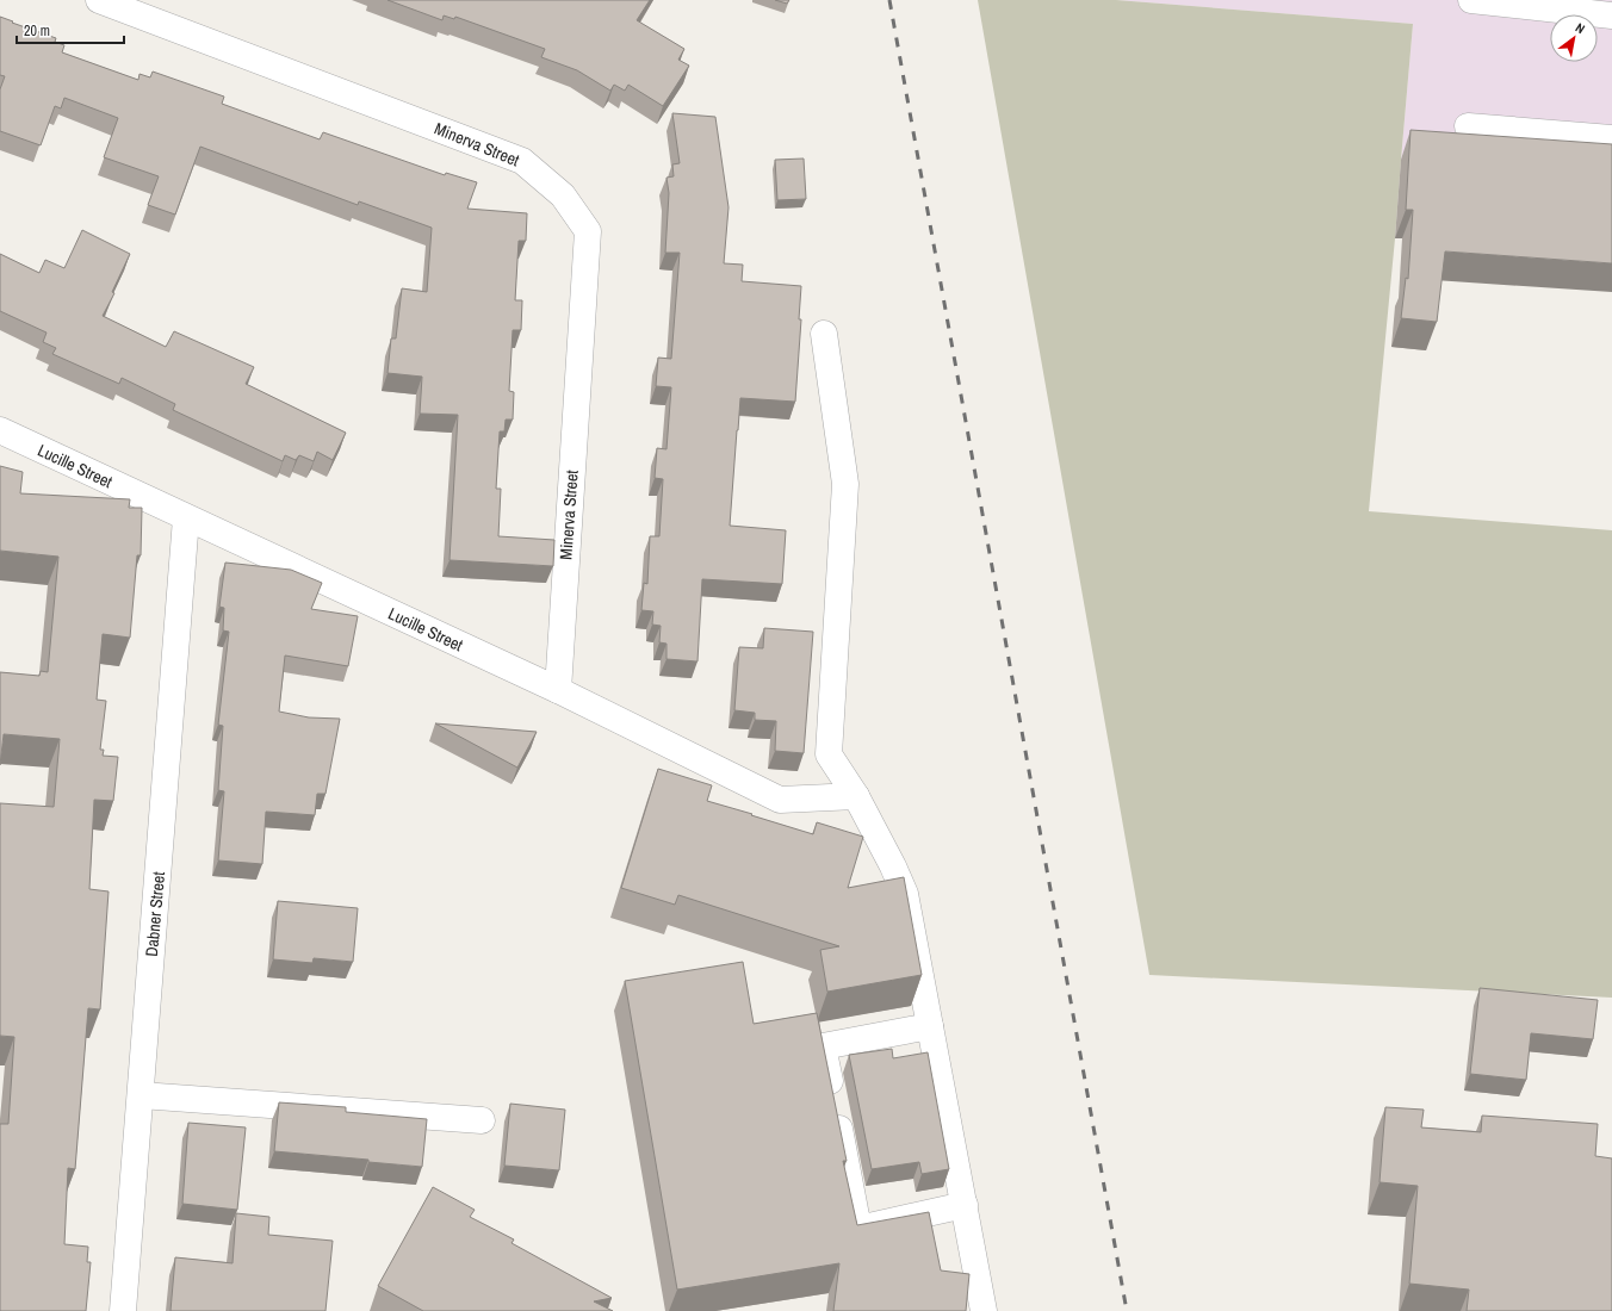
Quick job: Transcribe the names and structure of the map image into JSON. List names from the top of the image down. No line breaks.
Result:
{"streets":{"street":["Minerva Street","Lucille Street","Dabner Street"]},"crossings":[["Minerva Street","Lucille Street"],["Lucille Street","Dabner Street"]],"scale_bar":"20 m","north":"top right"}
